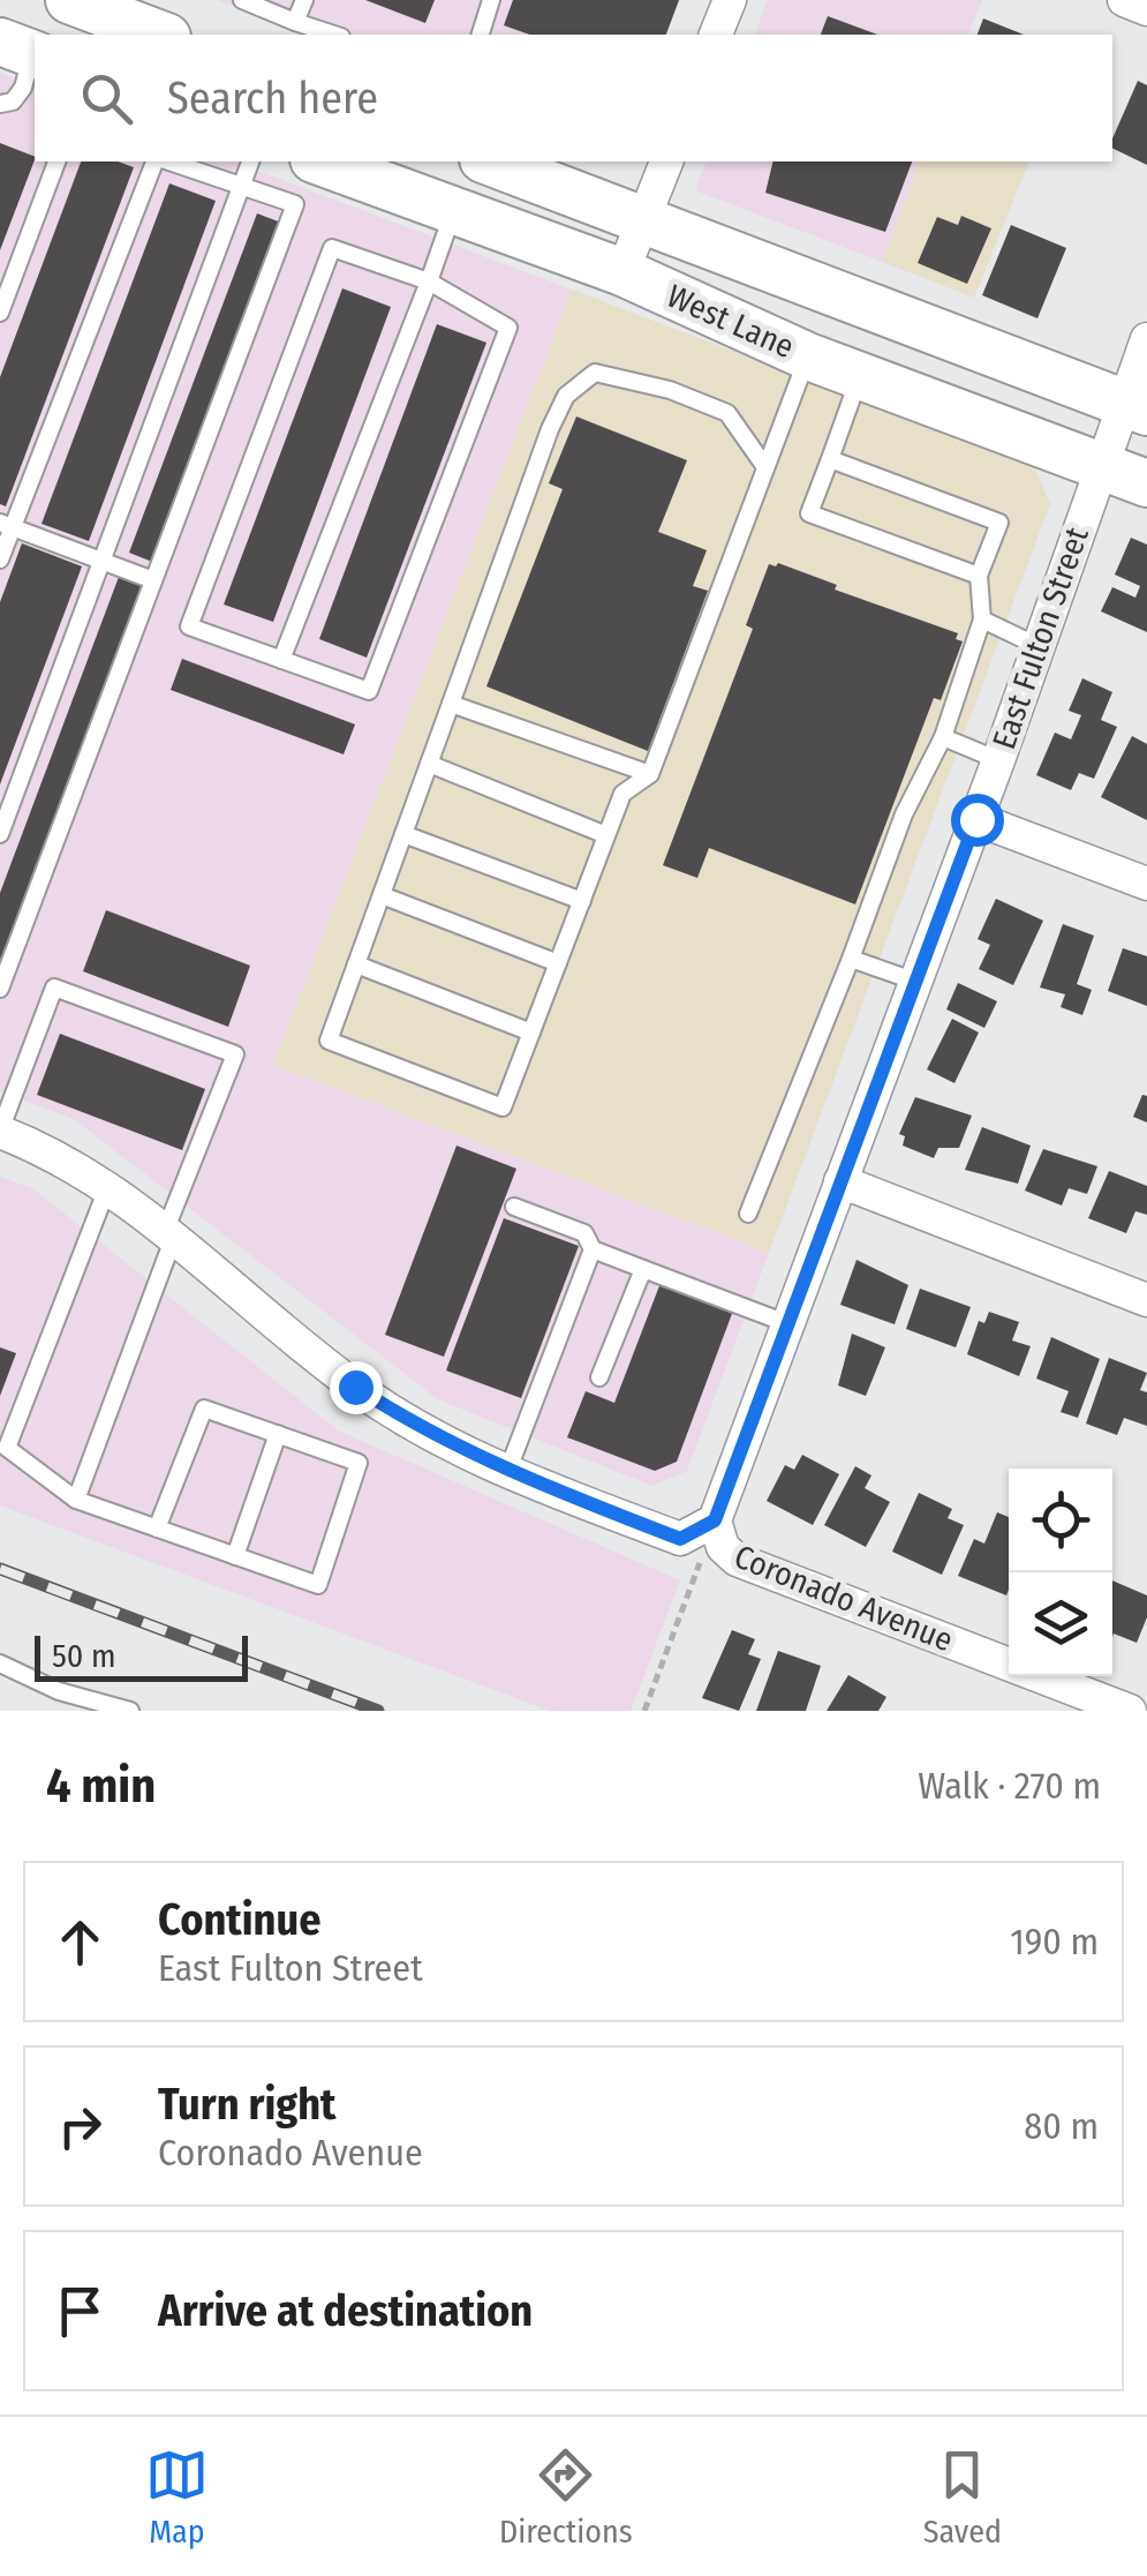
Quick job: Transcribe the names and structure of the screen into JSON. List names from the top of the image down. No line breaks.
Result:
{"streets":{"main road":["West Lane"],"street":["East Fulton Street","Coronado Avenue"]},"crossings":[["West Lane","East Fulton Street"],["East Fulton Street","Coronado Avenue"]],"scale_bar":"50 m","page":{"search":"Search here","scale":"50 m","heading":["4 min","Walk · 270 m"],"list":[["Continue","East Fulton Street","190 m"],["Turn right","Coronado Avenue","80 m"],"Arrive at destination"],"nav":["Map","Directions","Saved"]}}
